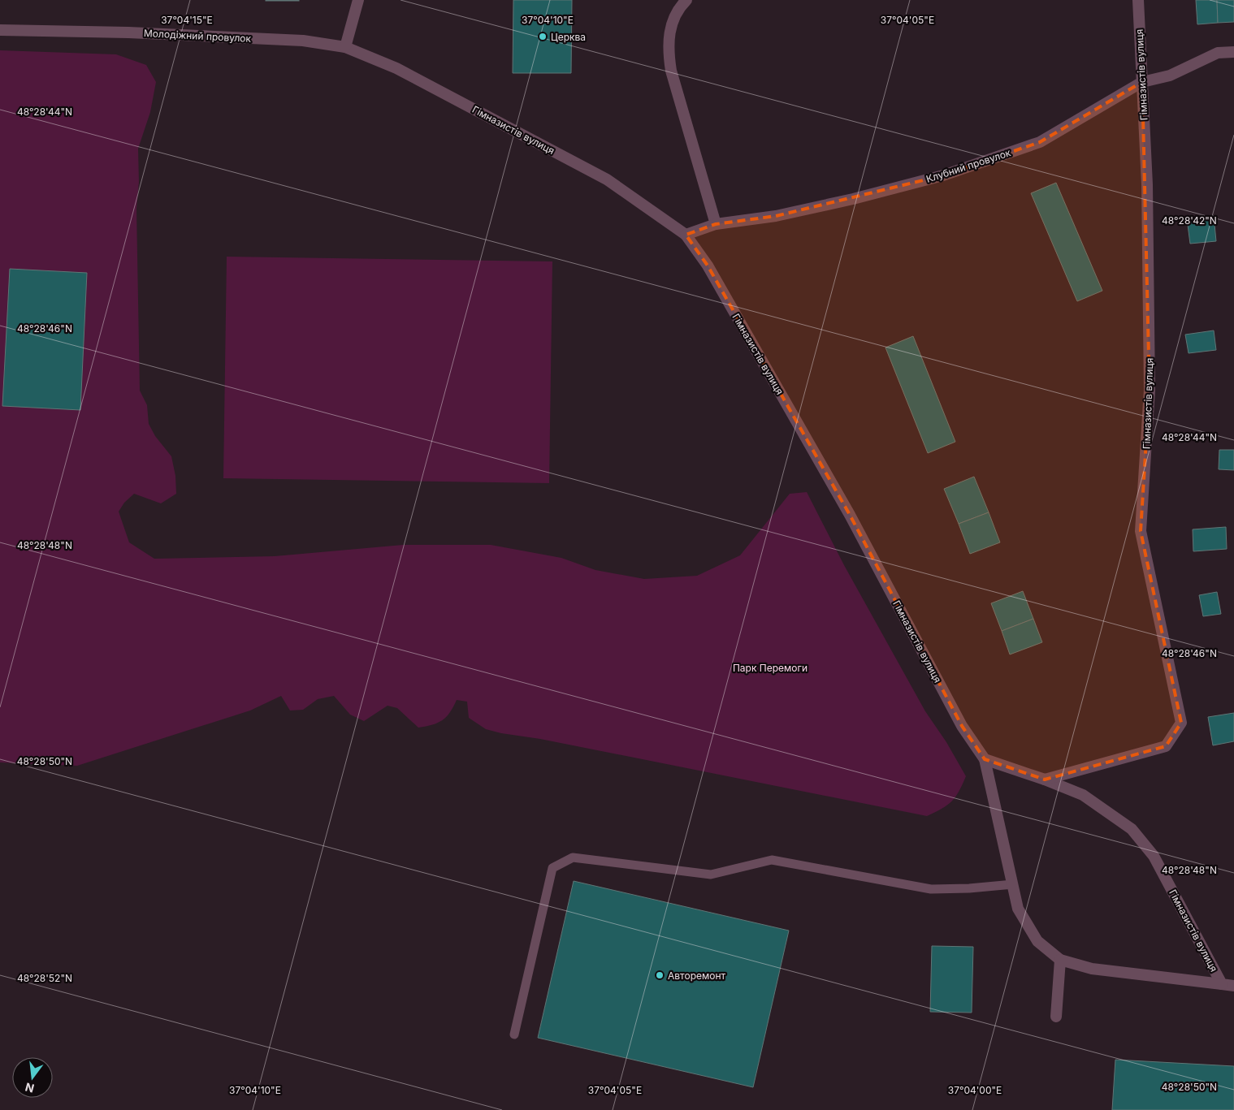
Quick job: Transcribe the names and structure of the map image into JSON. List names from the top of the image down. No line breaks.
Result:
{"streets":{"street":["Молодіжний провулок","Гімназистів вулиця","Клубний провулок"]},"crossings":[["Молодіжний провулок","Гімназистів вулиця"],["Гімназистів вулиця","Клубний провулок"]],"parks":["Парк Перемоги"],"places":["Церква","Авторемонт"],"north":"bottom","coordinates":["37°04'15\"E","37°04'10\"E","37°04'05\"E","48°28'44\"N","48°28'42\"N","48°28'46\"N","48°28'48\"N","48°28'50\"N","48°28'52\"N","37°04'00\"E"]}
